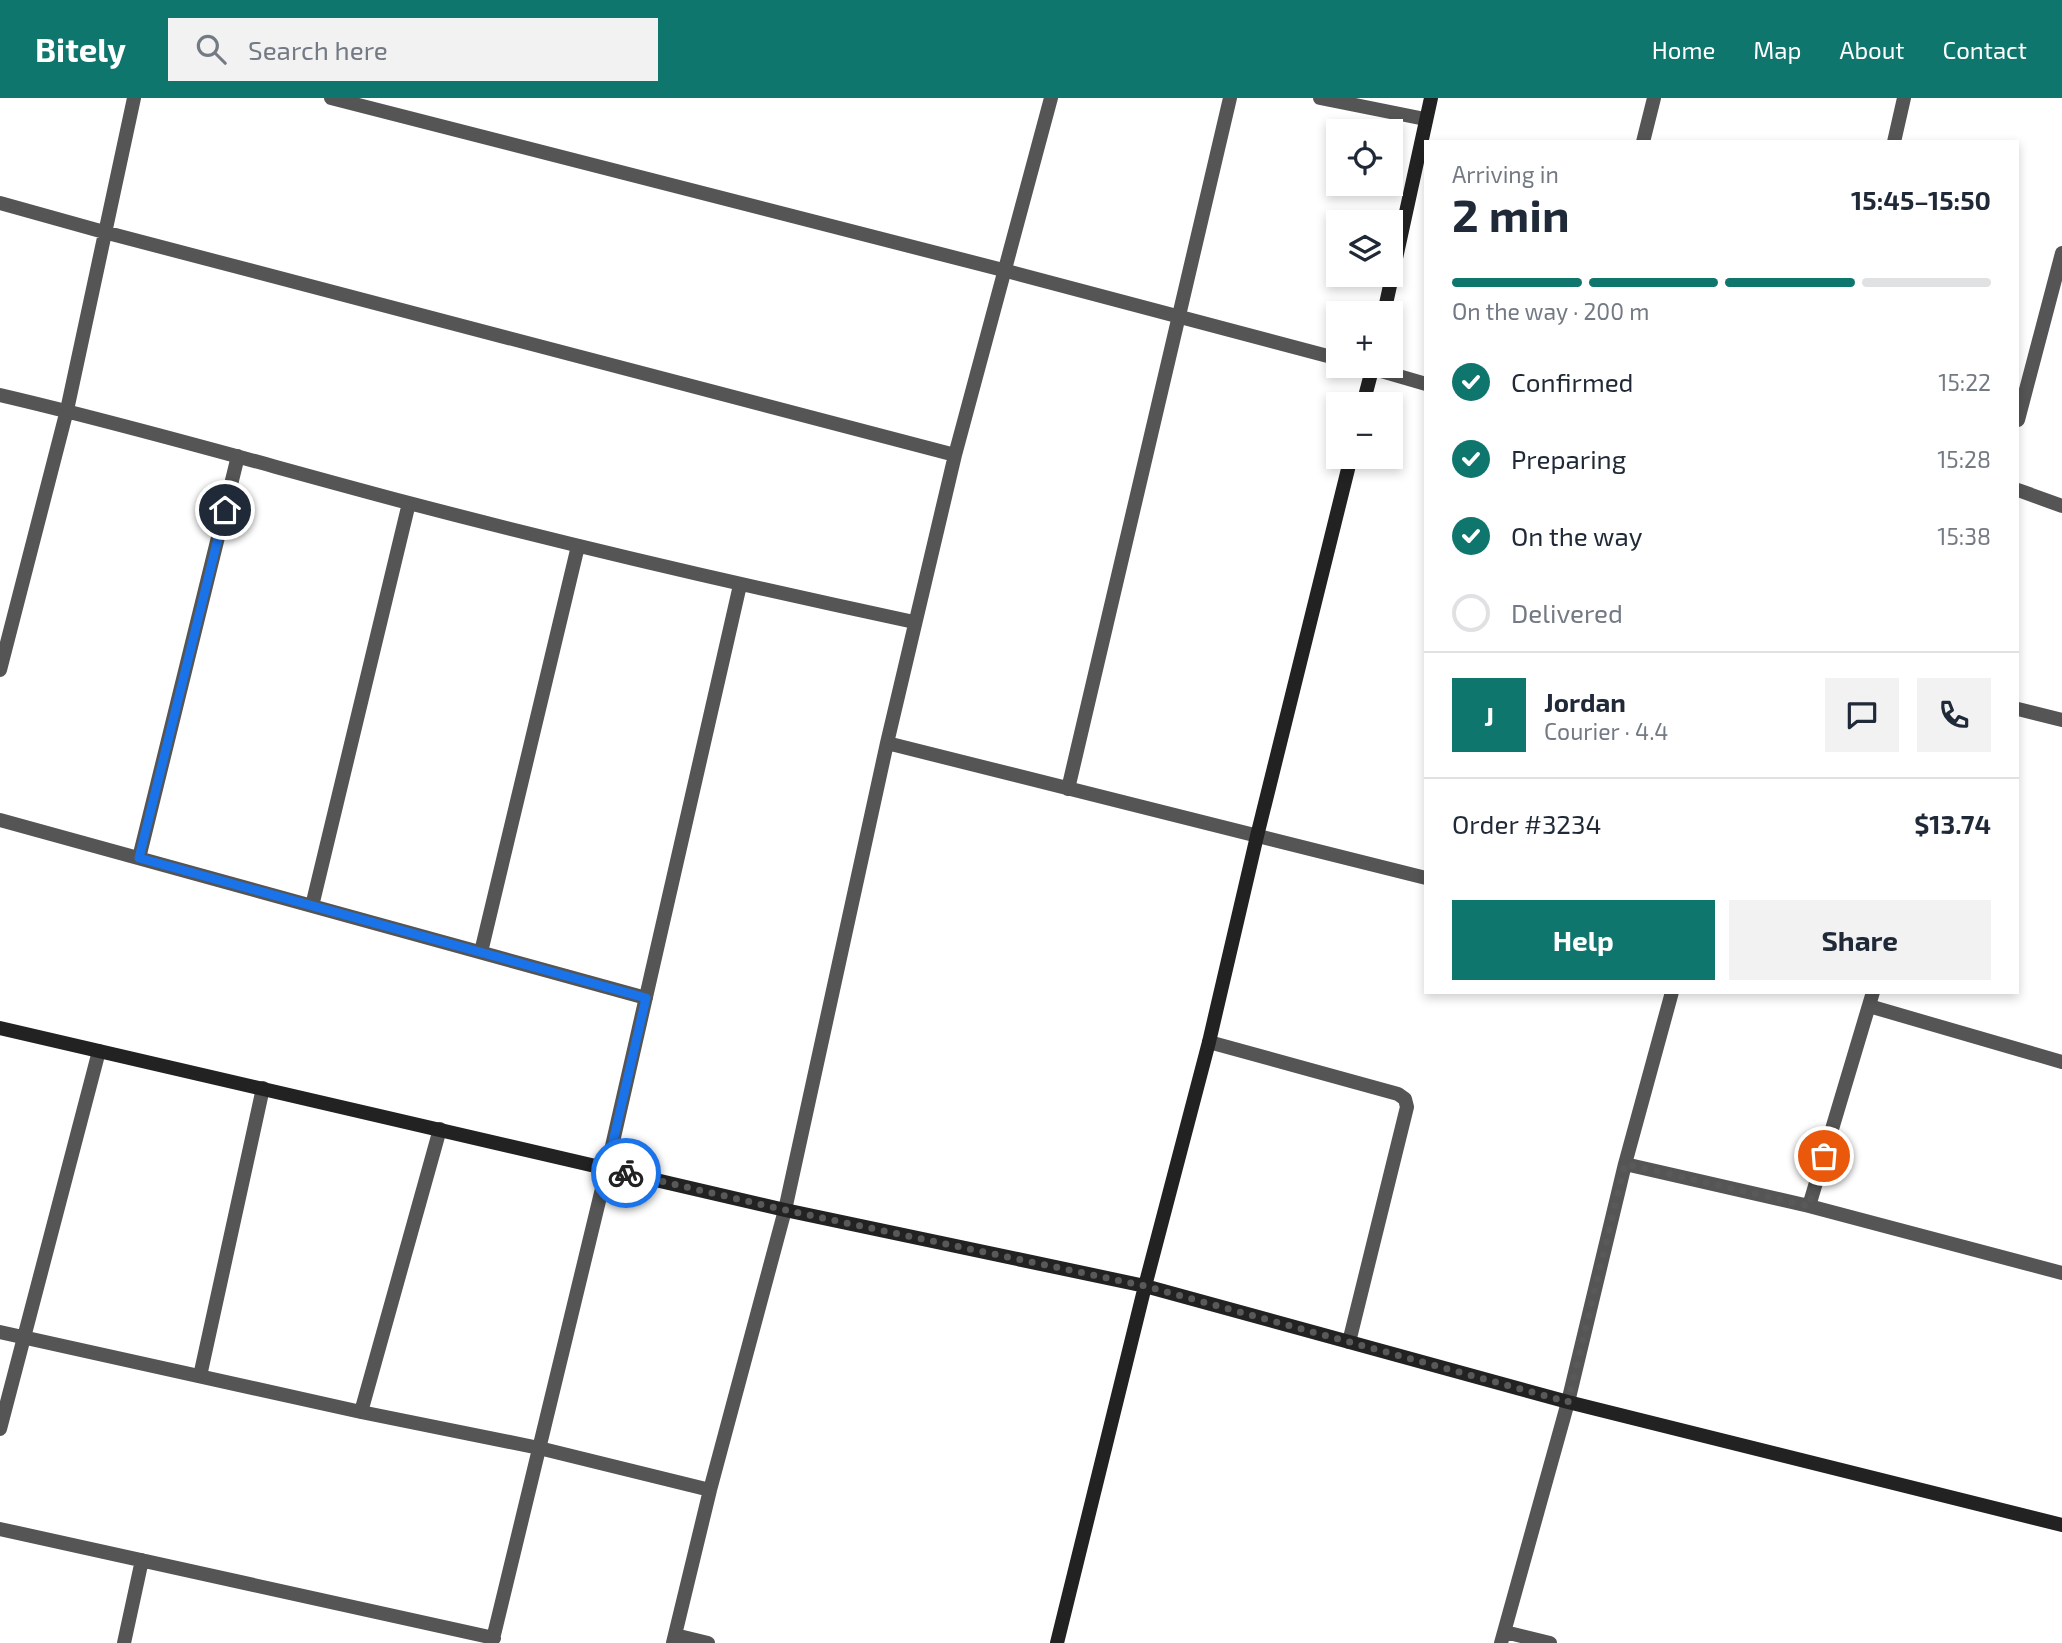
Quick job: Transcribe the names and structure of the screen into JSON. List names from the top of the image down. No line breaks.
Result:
{"page":{"header":"Bitely","search":"Search here","nav":["Home","Map","About","Contact"],"map_buttons":["+","−"],"heading":["2 min","Arriving in","15:45–15:50"],"panel":["Jordan","Courier · 4.4","Order #3234","$13.74"],"bar":"On the way · 200 m","list":[["Confirmed","15:22"],["Preparing","15:28"],["On the way","15:38"],"Delivered"],"round":"J","buttons":["Help","Share"]}}
